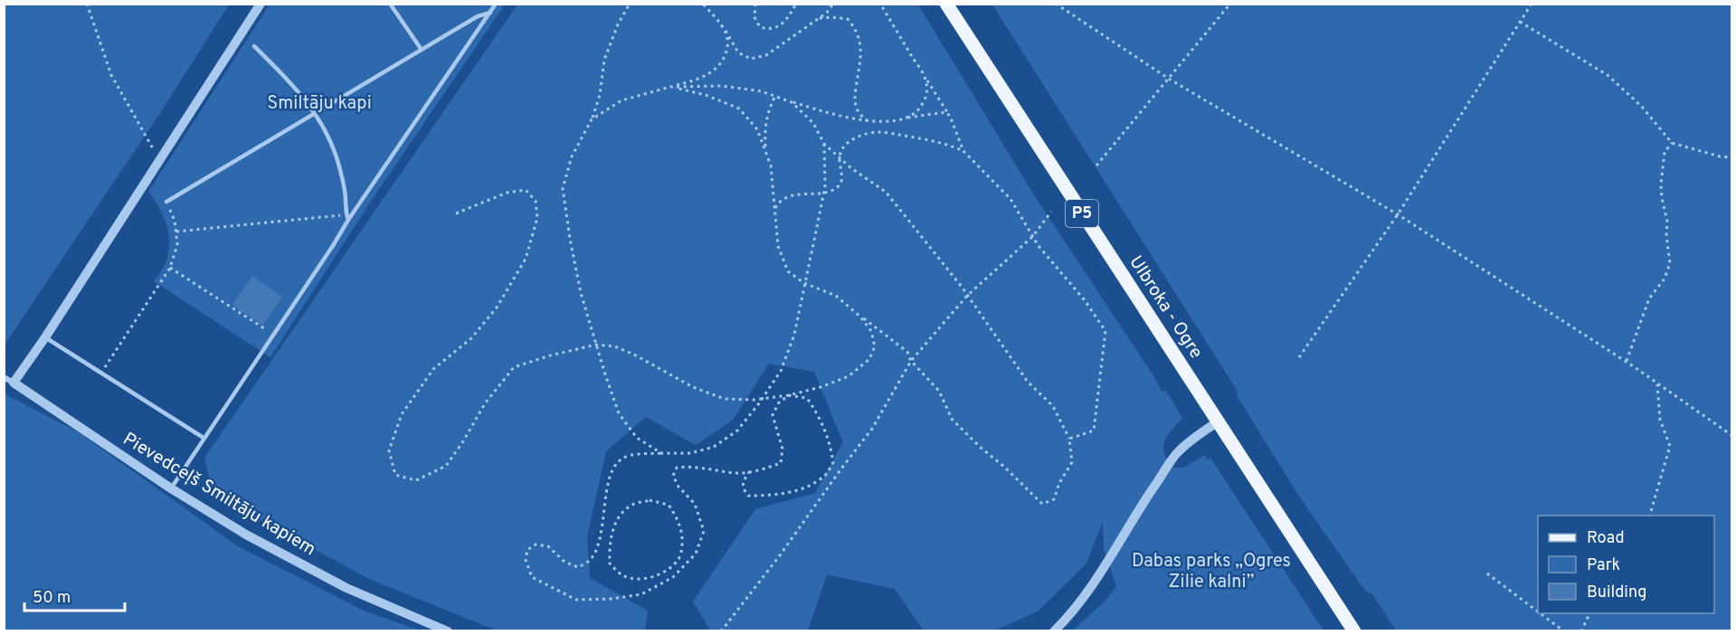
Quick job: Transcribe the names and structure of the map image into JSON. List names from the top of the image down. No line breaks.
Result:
{"streets":{"main road":["P5","Ulbroka - Ogre"],"street":["Pievedceļš Smiltāju kapiem"]},"parks":["Smiltāju kapi","Dabas parks „Ogres Zilie kalni”"],"legend":["Road","Park","Building"],"scale_bar":"50 m"}
